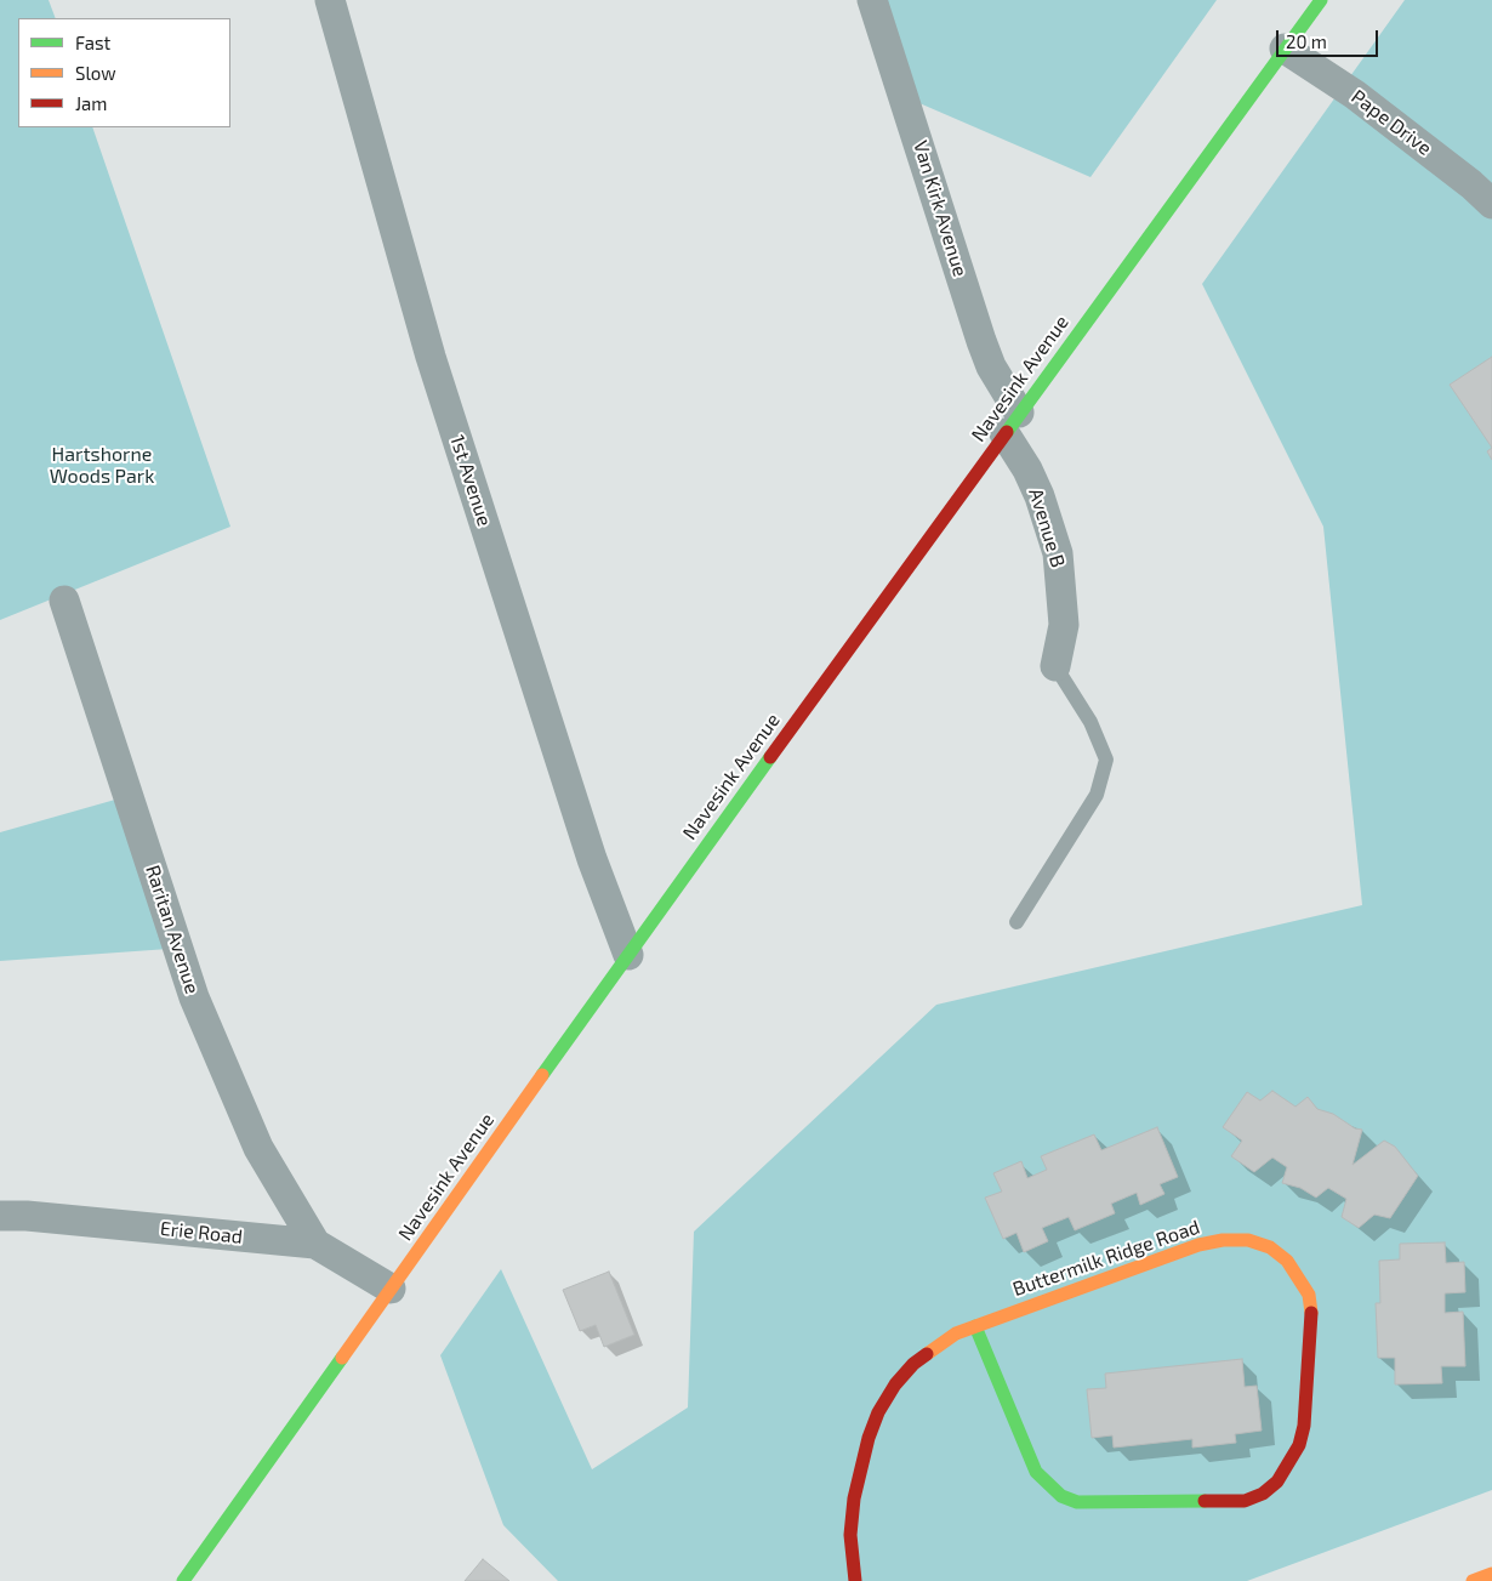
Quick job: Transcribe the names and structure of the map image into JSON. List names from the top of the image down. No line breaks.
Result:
{"streets":{"main road":["Navesink Avenue","Buttermilk Ridge Road"],"street":["Pape Drive","Van Kirk Avenue","1st Avenue","Avenue B","Raritan Avenue","Erie Road"]},"crossings":[["Pape Drive","Navesink Avenue"],["Van Kirk Avenue","Navesink Avenue"],["Van Kirk Avenue","Avenue B"],["Navesink Avenue","1st Avenue"],["Navesink Avenue","Avenue B"],["Navesink Avenue","Erie Road"],["Raritan Avenue","Erie Road"]],"parks":["Hartshorne Woods Park"],"legend":["Fast","Slow","Jam"],"scale_bar":"20 m"}
